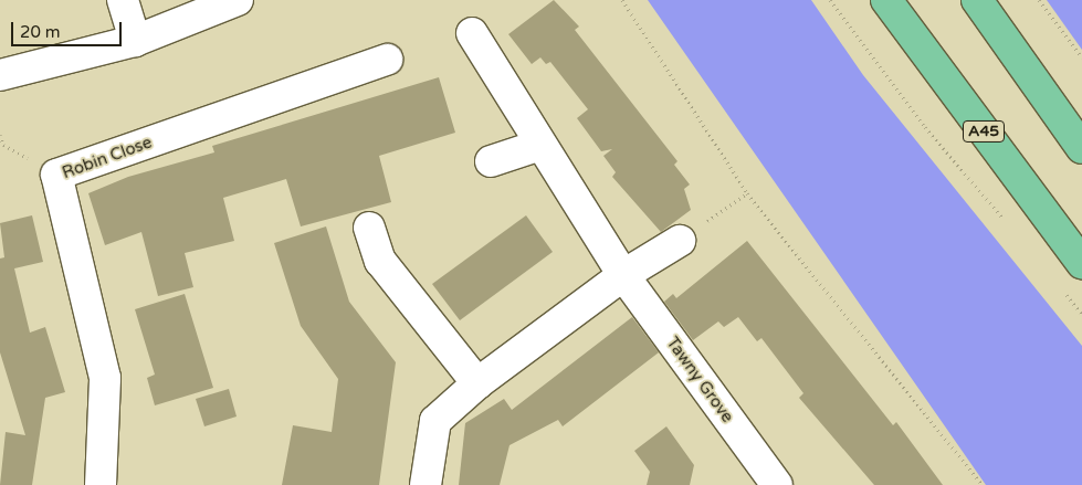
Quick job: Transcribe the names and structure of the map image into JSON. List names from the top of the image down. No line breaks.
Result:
{"streets":{"highway":["A45"],"street":["Robin Close","Tawny Grove"]},"scale_bar":"20 m"}
